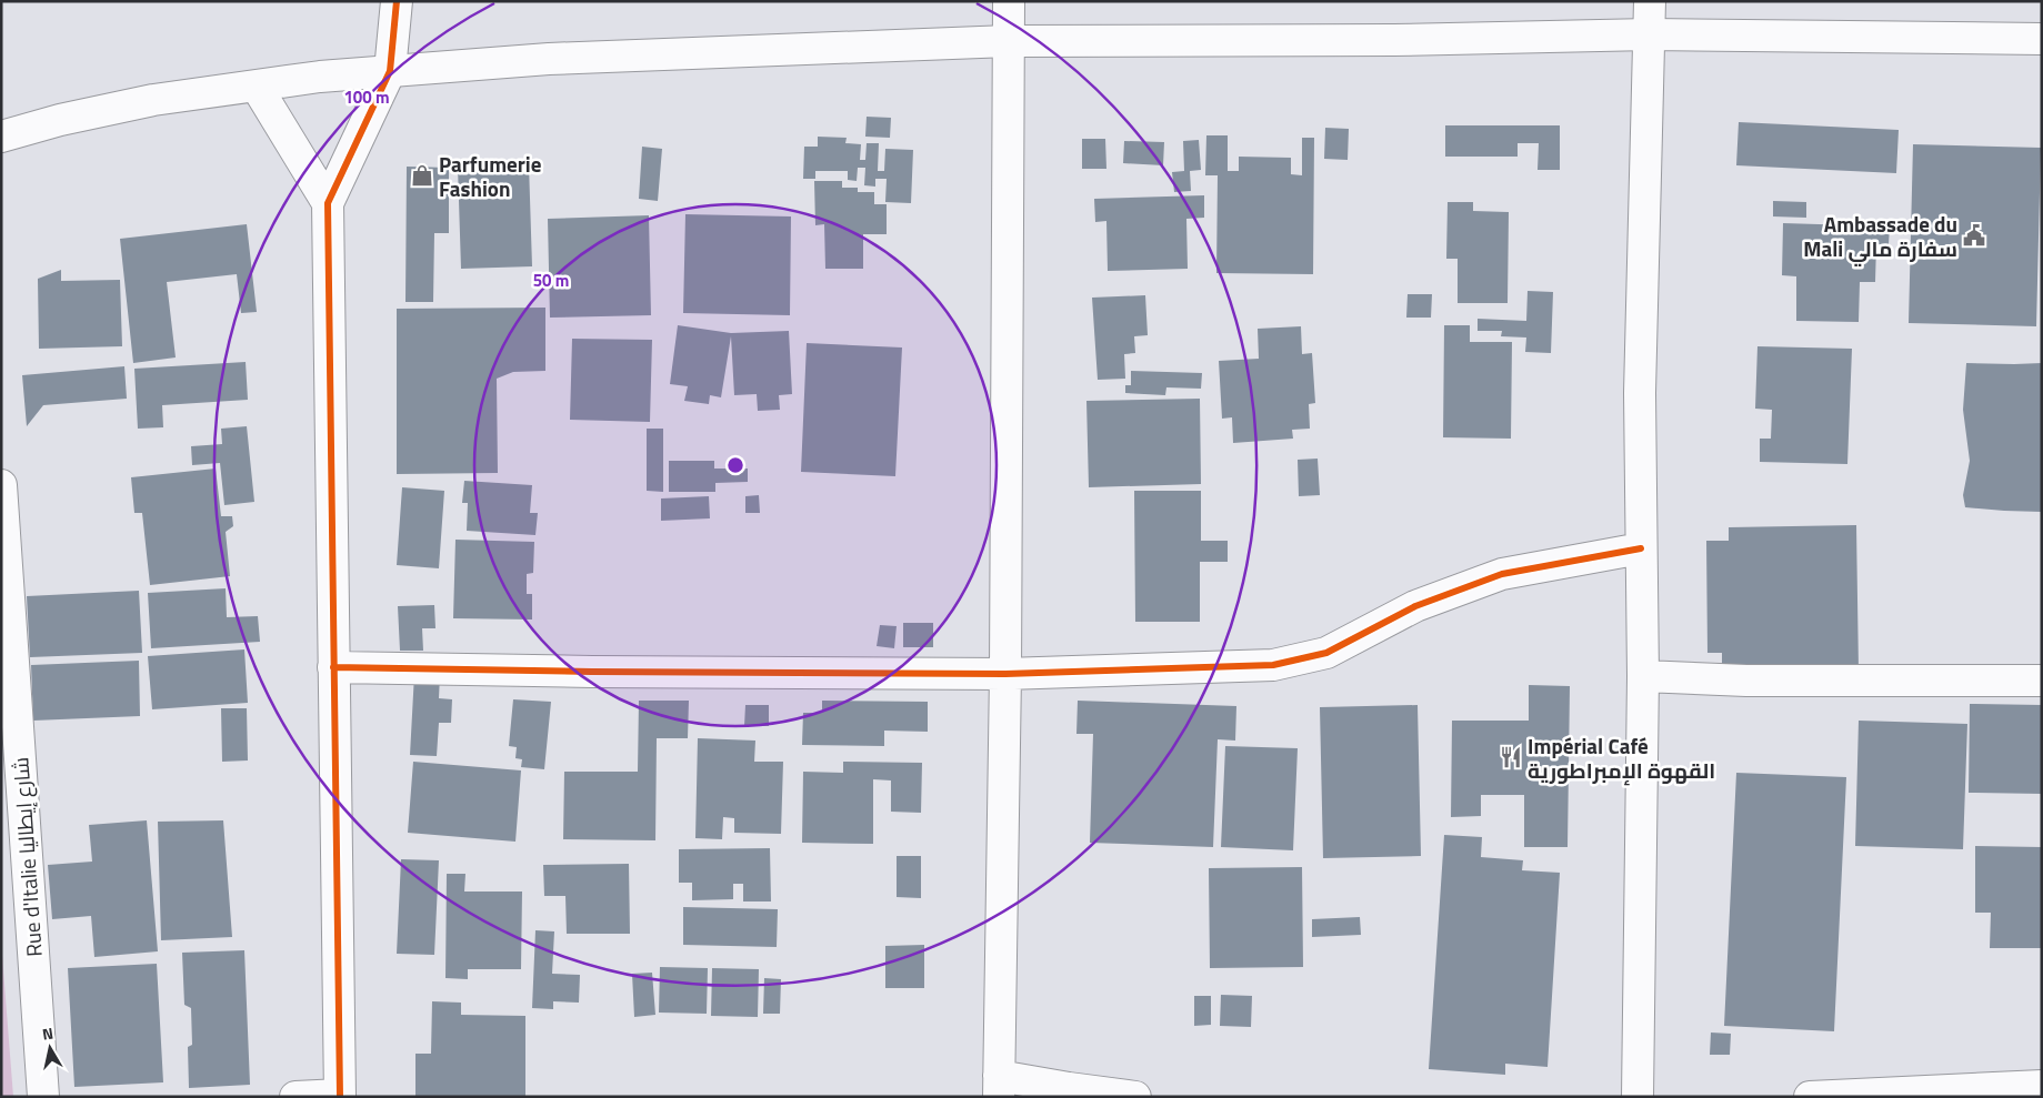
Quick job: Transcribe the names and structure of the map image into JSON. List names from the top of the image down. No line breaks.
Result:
{"streets":{"street":["Rue d'Italie شارع إيطاليا"]},"places":{"shop":["Parfumerie Fashion"],"public building":["Ambassade du Mali سفارة مالي"],"restaurant":["Impérial Café القهوة الإمبراطورية"]},"north":"top","rings":["100 m","50 m"]}
